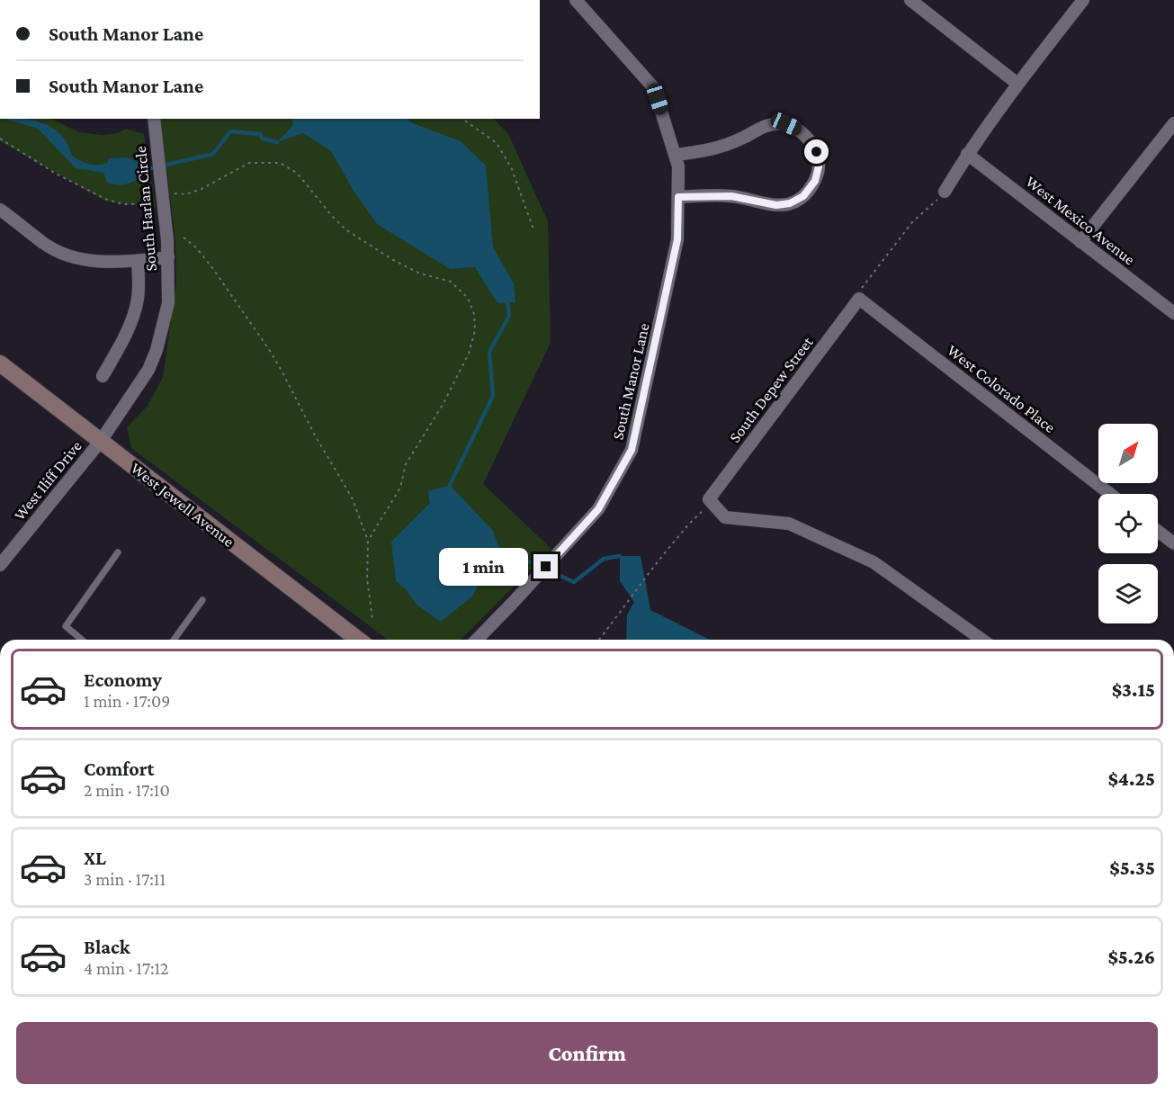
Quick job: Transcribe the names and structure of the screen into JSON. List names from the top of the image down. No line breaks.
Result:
{"streets":{"main road":["West Jewell Avenue"],"street":["South Harlan Circle","West Mexico Avenue","South Manor Lane","West Colorado Place","South Depew Street","West Iliff Drive"]},"crossings":[["South Harlan Circle","West Iliff Drive"],["South Harlan Circle","West Jewell Avenue"],["West Colorado Place","South Depew Street"],["West Iliff Drive","West Jewell Avenue"]],"north":"top right","page":{"banner":["South Manor Lane","South Manor Lane"],"bubble":"1 min","list":[{"name":"Economy","note":"1 min · 17:09","value":"$3.15"},{"name":"Comfort","note":"2 min · 17:10","value":"$4.25"},{"name":"XL","note":"3 min · 17:11","value":"$5.35"},{"name":"Black","note":"4 min · 17:12","value":"$5.26"}],"buttons":"Confirm"}}
